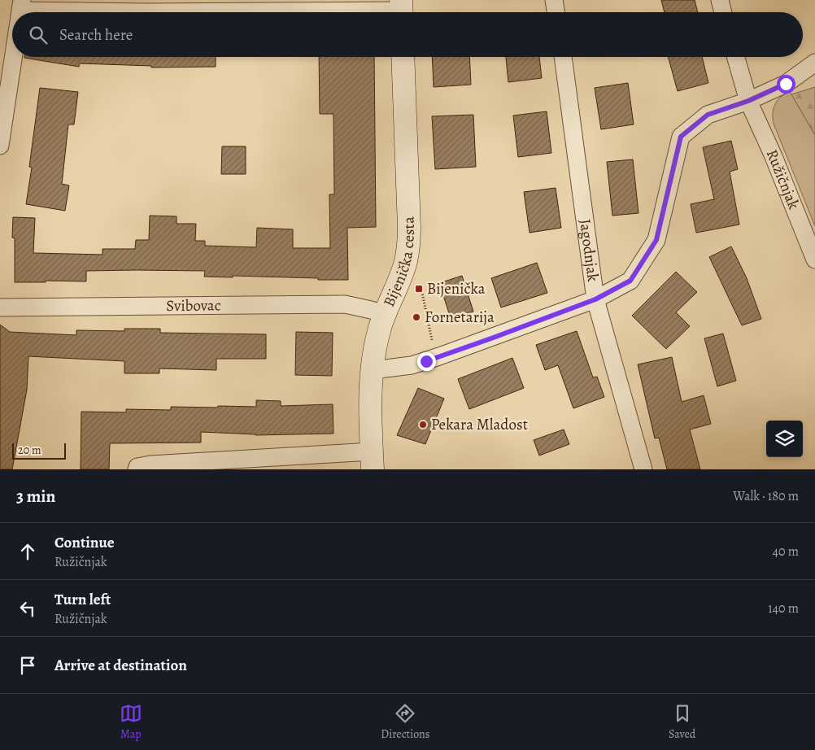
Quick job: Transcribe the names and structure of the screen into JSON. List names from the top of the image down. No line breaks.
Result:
{"streets":{"main road":["Bijenička cesta"],"street":["Ružičnjak","Jagodnjak","Svibovac"]},"crossings":[["Bijenička cesta","Svibovac"]],"places":{"transit":["Bijenička"],"other":["Fornetarija","Pekara Mladost"]},"scale_bar":"20 m","page":{"search":"Search here","scale":"20 m","heading":["3 min","Walk · 180 m"],"list":[["Continue","Ružičnjak","40 m"],["Turn left","Ružičnjak","140 m"],"Arrive at destination"],"nav":["Map","Directions","Saved"]}}
